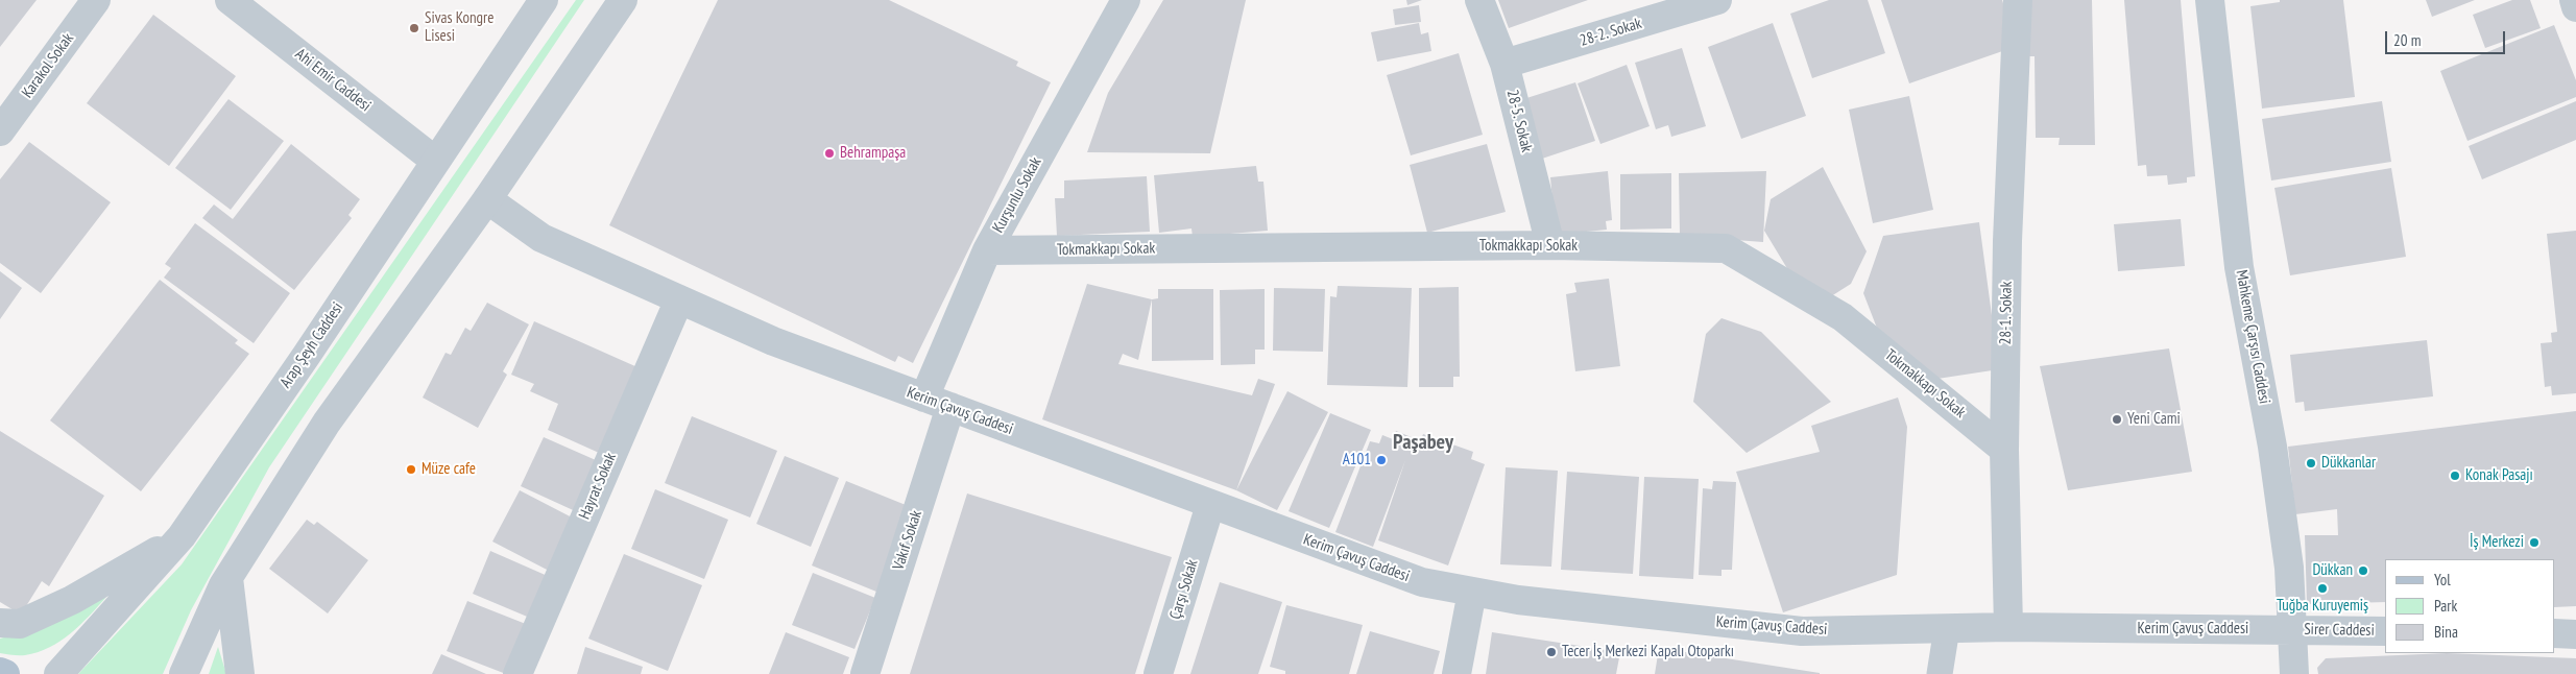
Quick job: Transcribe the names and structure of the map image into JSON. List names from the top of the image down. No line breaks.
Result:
{"streets":{"street":["28-2. Sokak","Karakol Sokak","Ahi Emir Caddesi","28-5. Sokak","Kurşunlu Sokak","Tokmakkapı Sokak","28-1. Sokak","Mahkeme Çarşısı Caddesi","Arap Şeyh Caddesi","Kerim Çavuş Caddesi","Hayrat Sokak","Vakıf Sokak","Çarşı Sokak","Sirer Caddesi"]},"crossings":[["28-2. Sokak","28-5. Sokak"],["Ahi Emir Caddesi","Arap Şeyh Caddesi"],["28-5. Sokak","Tokmakkapı Sokak"],["Kurşunlu Sokak","Tokmakkapı Sokak"],["Kurşunlu Sokak","Kerim Çavuş Caddesi"],["Kurşunlu Sokak","Vakıf Sokak"],["Tokmakkapı Sokak","28-1. Sokak"],["28-1. Sokak","Kerim Çavuş Caddesi"],["Mahkeme Çarşısı Caddesi","Kerim Çavuş Caddesi"],["Mahkeme Çarşısı Caddesi","Sirer Caddesi"],["Kerim Çavuş Caddesi","Hayrat Sokak"],["Kerim Çavuş Caddesi","Vakıf Sokak"],["Kerim Çavuş Caddesi","Çarşı Sokak"],["Kerim Çavuş Caddesi","Sirer Caddesi"]],"districts":["Paşabey"],"places":["Sivas Kongre Lisesi","Behrampaşa","Yeni Cami","A101","Dükkanlar","Müze cafe","Konak Pasajı","İş Merkezi","Dükkan","Tuğba Kuruyemiş","Tecer İş Merkezi Kapalı Otoparkı"],"legend":["Yol","Park","Bina"],"scale_bar":"20 m"}
